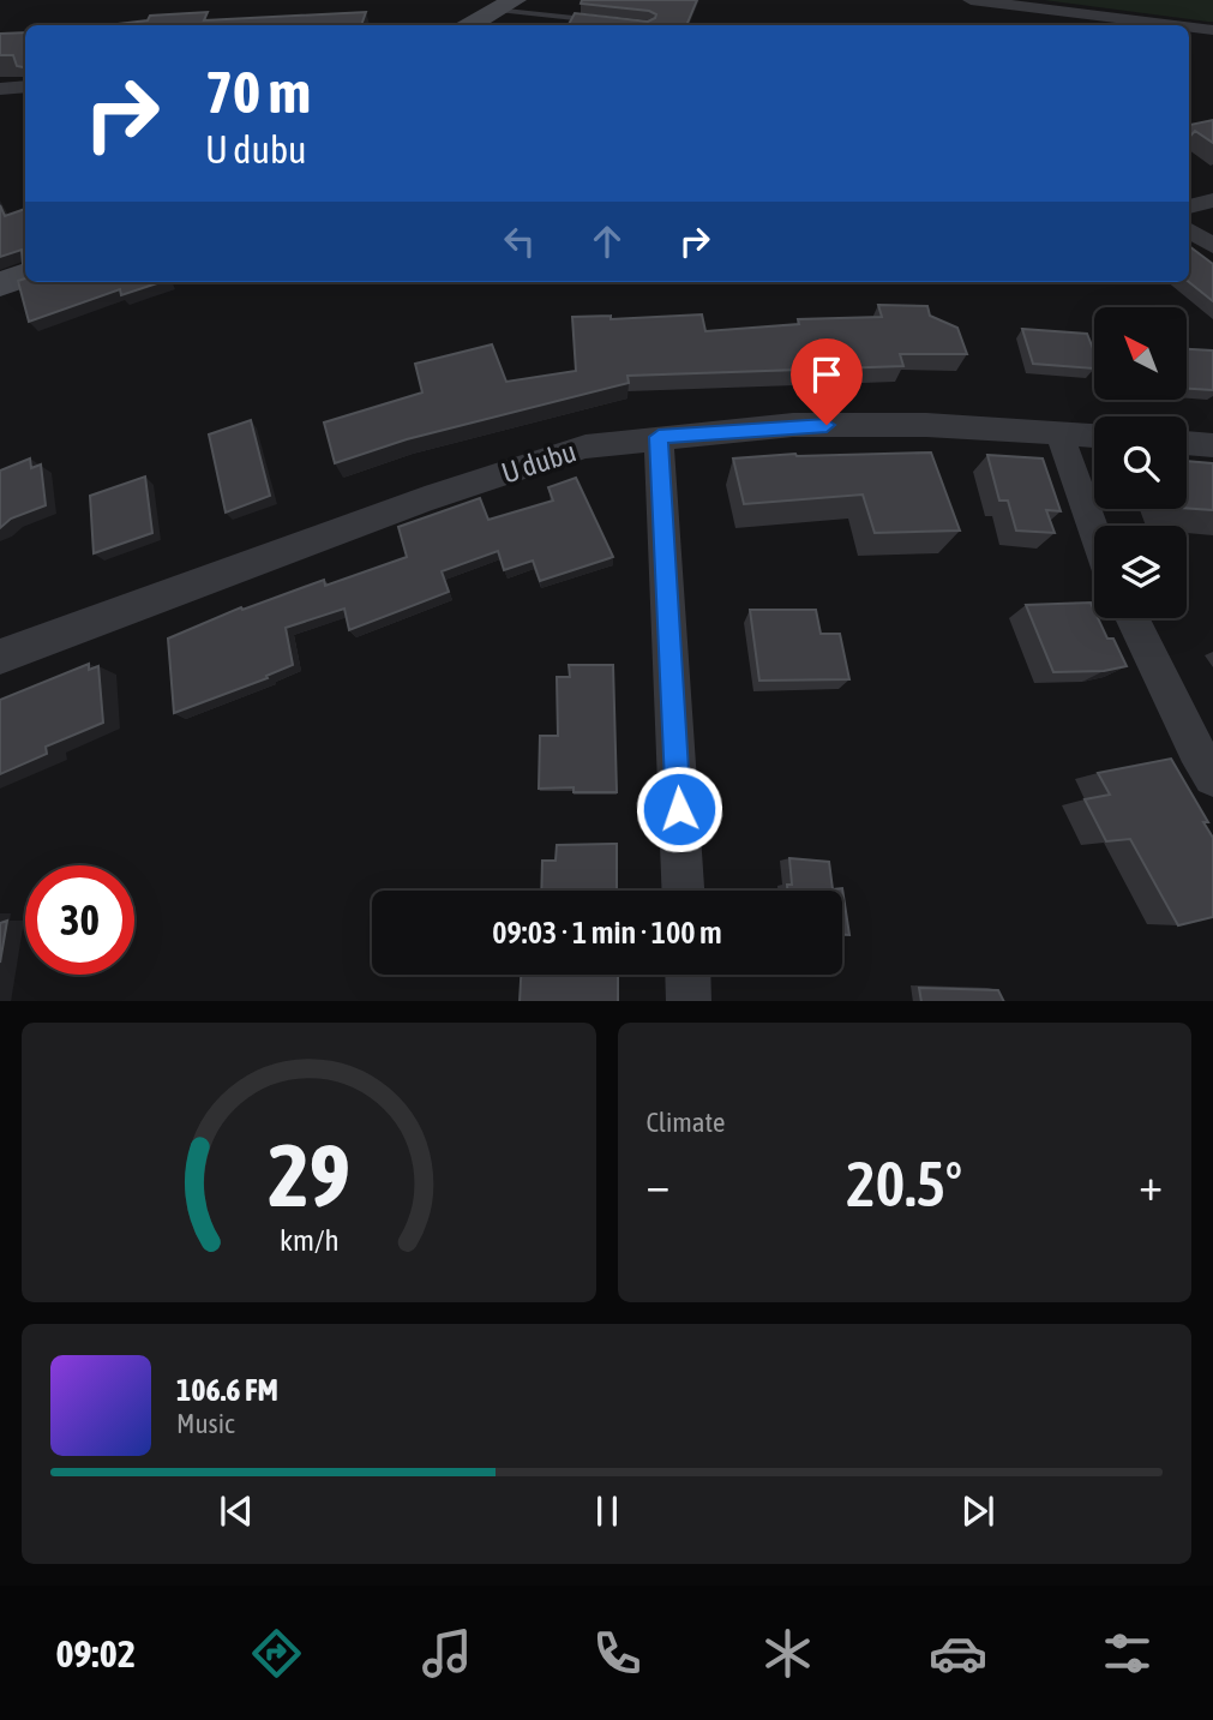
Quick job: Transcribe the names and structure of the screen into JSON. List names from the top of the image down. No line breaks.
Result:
{"streets":{"street":["U dubu"]},"north":"top left","page":{"turn":["70 m","U dubu"],"limit":"30","trip":"09:03 · 1 min · 100 m","tile":"Climate","heat":["−","20.5°","+"],"song":["106.6 FM","Music"],"tabs":"09:02","gauge":["29","km/h"]}}
